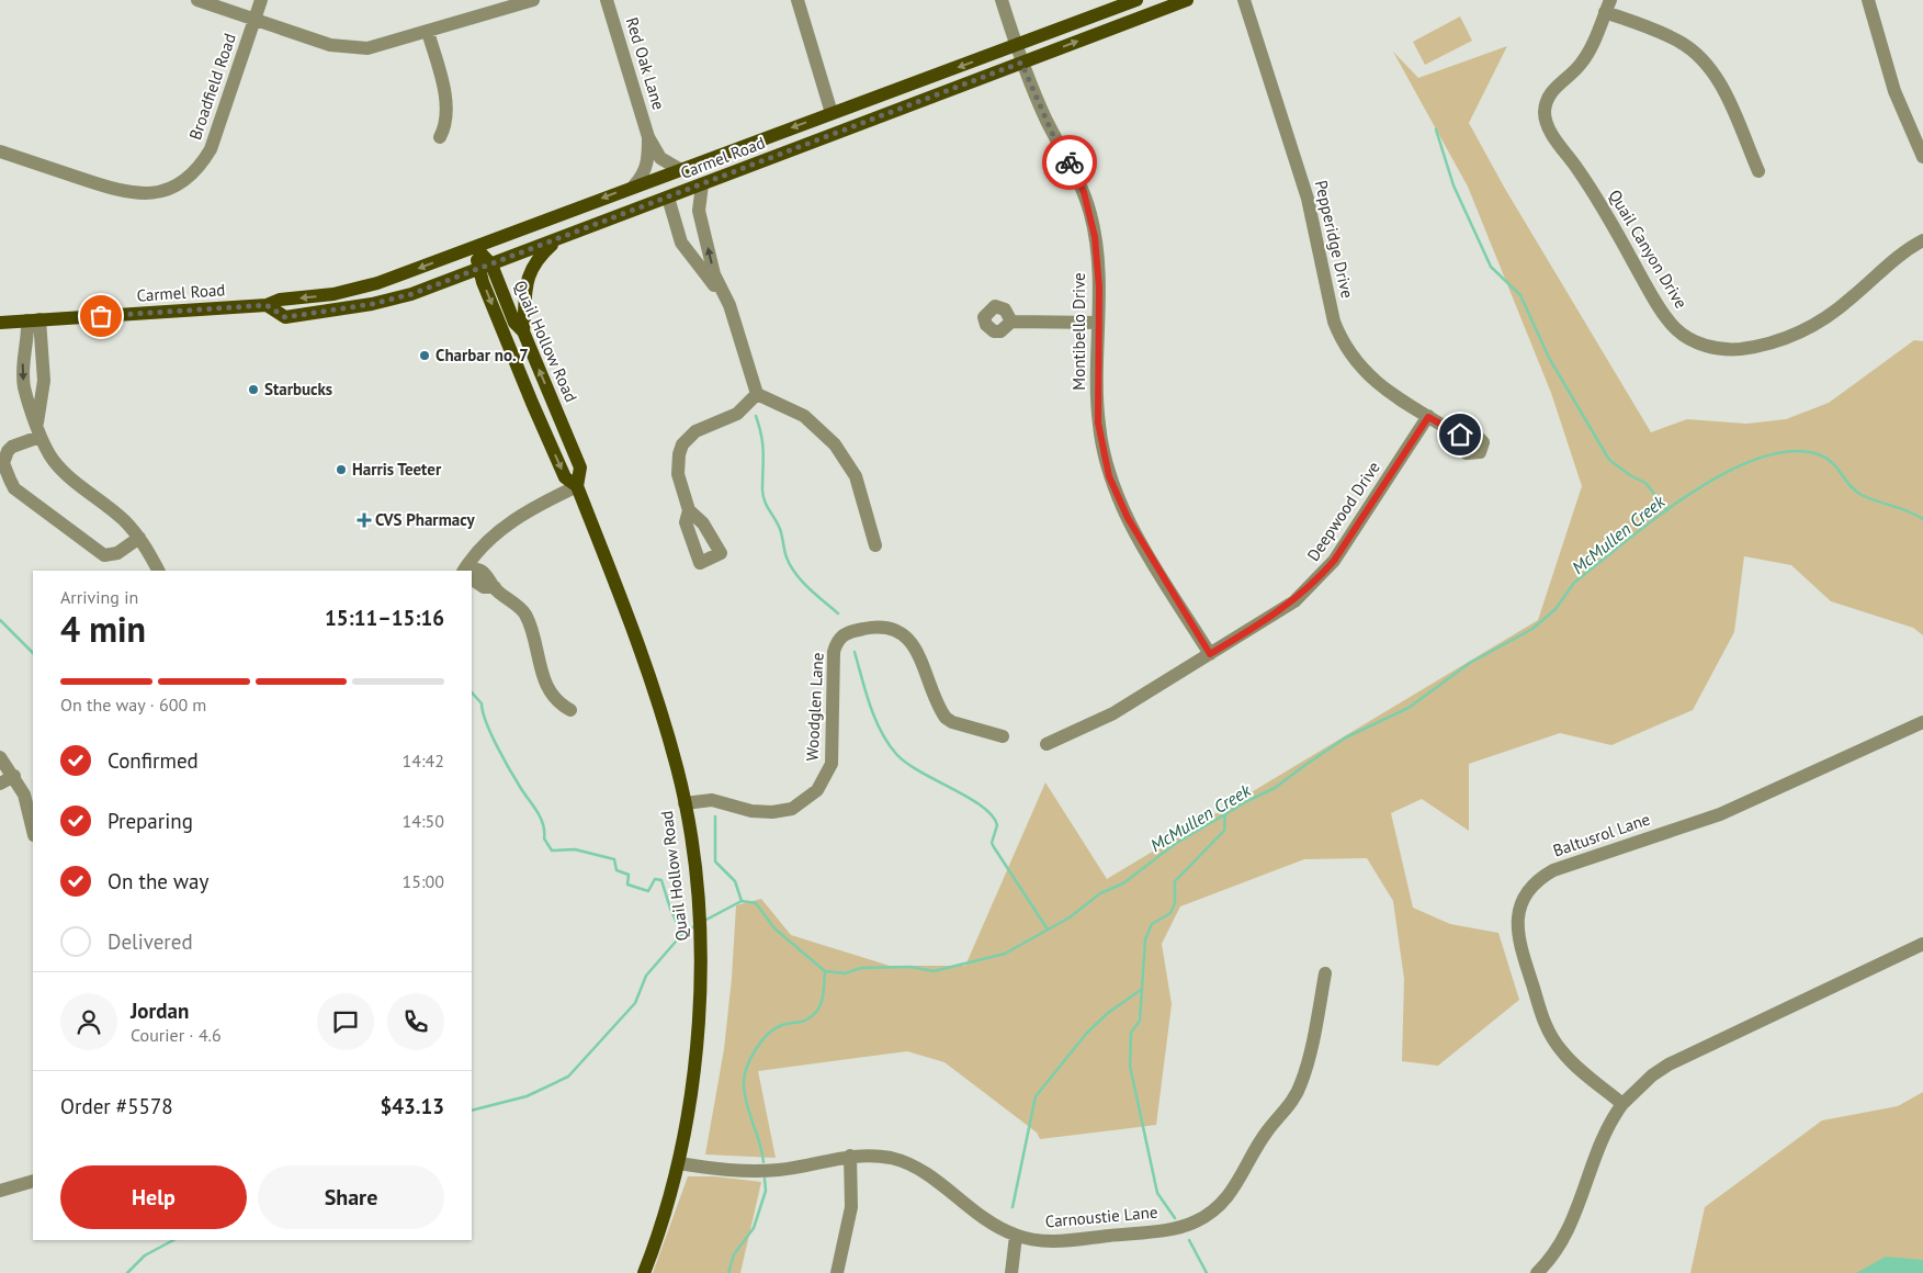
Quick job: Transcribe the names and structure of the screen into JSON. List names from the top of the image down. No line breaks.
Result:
{"streets":{"main road":["Carmel Road","Quail Hollow Road"],"street":["Red Oak Lane","Broadfield Road","Pepperidge Drive","Quail Canyon Drive","Montibello Drive","Deepwood Drive","Woodglen Lane","Baltusrol Lane","Carnoustie Lane"]},"crossings":[["Red Oak Lane","Carmel Road"],["Carmel Road","Montibello Drive"],["Carmel Road","Quail Hollow Road"],["Pepperidge Drive","Deepwood Drive"],["Montibello Drive","Deepwood Drive"],["Quail Hollow Road","Woodglen Lane"],["Quail Hollow Road","Carnoustie Lane"]],"water":["McMullen Creek"],"places":{"other":["Charbar no. 7","Starbucks","Harris Teeter"],"health":["CVS Pharmacy"]},"page":{"heading":["4 min","Arriving in","15:11–15:16"],"panel":["Jordan","Courier · 4.6","Order #5578","$43.13"],"bar":"On the way · 600 m","list":[["Confirmed","14:42"],["Preparing","14:50"],["On the way","15:00"],"Delivered"],"buttons":["Help","Share"]}}
